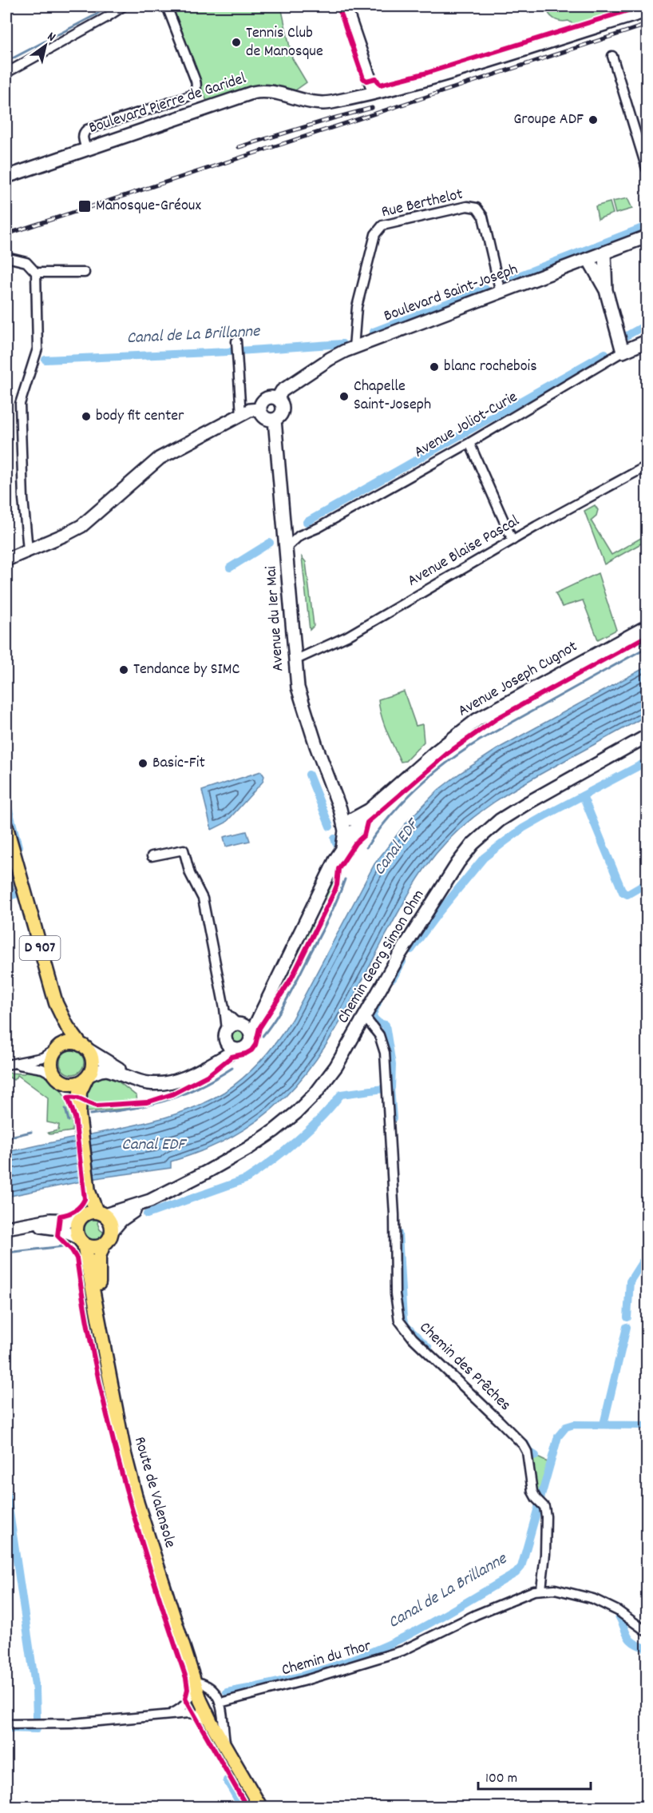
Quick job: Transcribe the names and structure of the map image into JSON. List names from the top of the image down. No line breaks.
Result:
{"streets":{"main road":["D 907","Route de Valensole"],"street":["Boulevard Pierre de Garidel","Rue Berthelot","Boulevard Saint-Joseph","Avenue Joliot-Curie","Avenue Blaise Pascal","Avenue du 1er Mai","Avenue Joseph Cugnot","Chemin Georg Simon Ohm","Chemin des Prêches","Chemin du Thor"]},"crossings":[["Rue Berthelot","Boulevard Saint-Joseph"],["Boulevard Saint-Joseph","Avenue du 1er Mai"],["Avenue Joliot-Curie","Avenue du 1er Mai"],["Avenue Blaise Pascal","Avenue du 1er Mai"],["Avenue du 1er Mai","Avenue Joseph Cugnot"],["Avenue Joseph Cugnot","D 907"],["Chemin Georg Simon Ohm","Chemin des Prêches"],["Chemin Georg Simon Ohm","Route de Valensole"],["Chemin des Prêches","Chemin du Thor"]],"water":["Canal de La Brillanne","Canal EDF"],"places":{"other":["Tennis Club de Manosque","Groupe ADF","blanc rochebois","Chapelle Saint-Joseph","body fit center","Tendance by SIMC","Basic-Fit"],"transit":["Manosque-Gréoux"]},"scale_bar":"100 m","north":"top right"}
